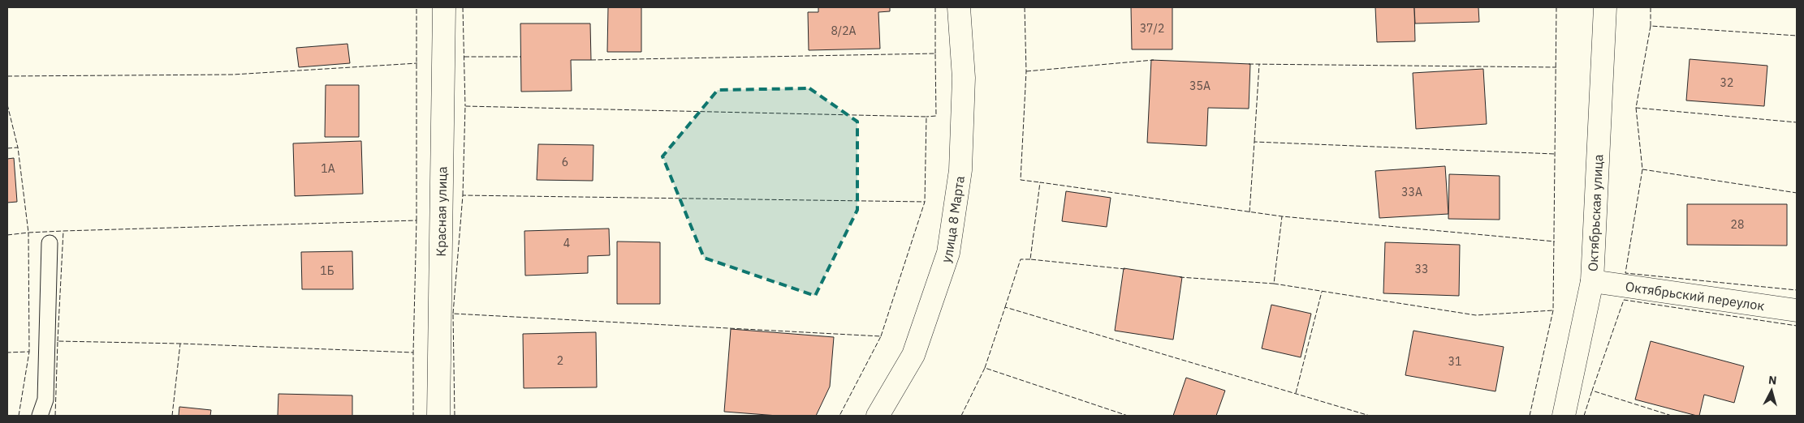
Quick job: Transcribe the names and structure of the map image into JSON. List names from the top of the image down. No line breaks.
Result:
{"streets":{"street":["Красная улица","Октябрьская улица","улица 8 Марта","Октябрьский переулок"]},"crossings":[["Октябрьская улица","Октябрьский переулок"]],"house_numbers":["37/2","8/2А","32","35А","6","1А","33А","28","4","33","1Б","2","31"],"north":"top"}
